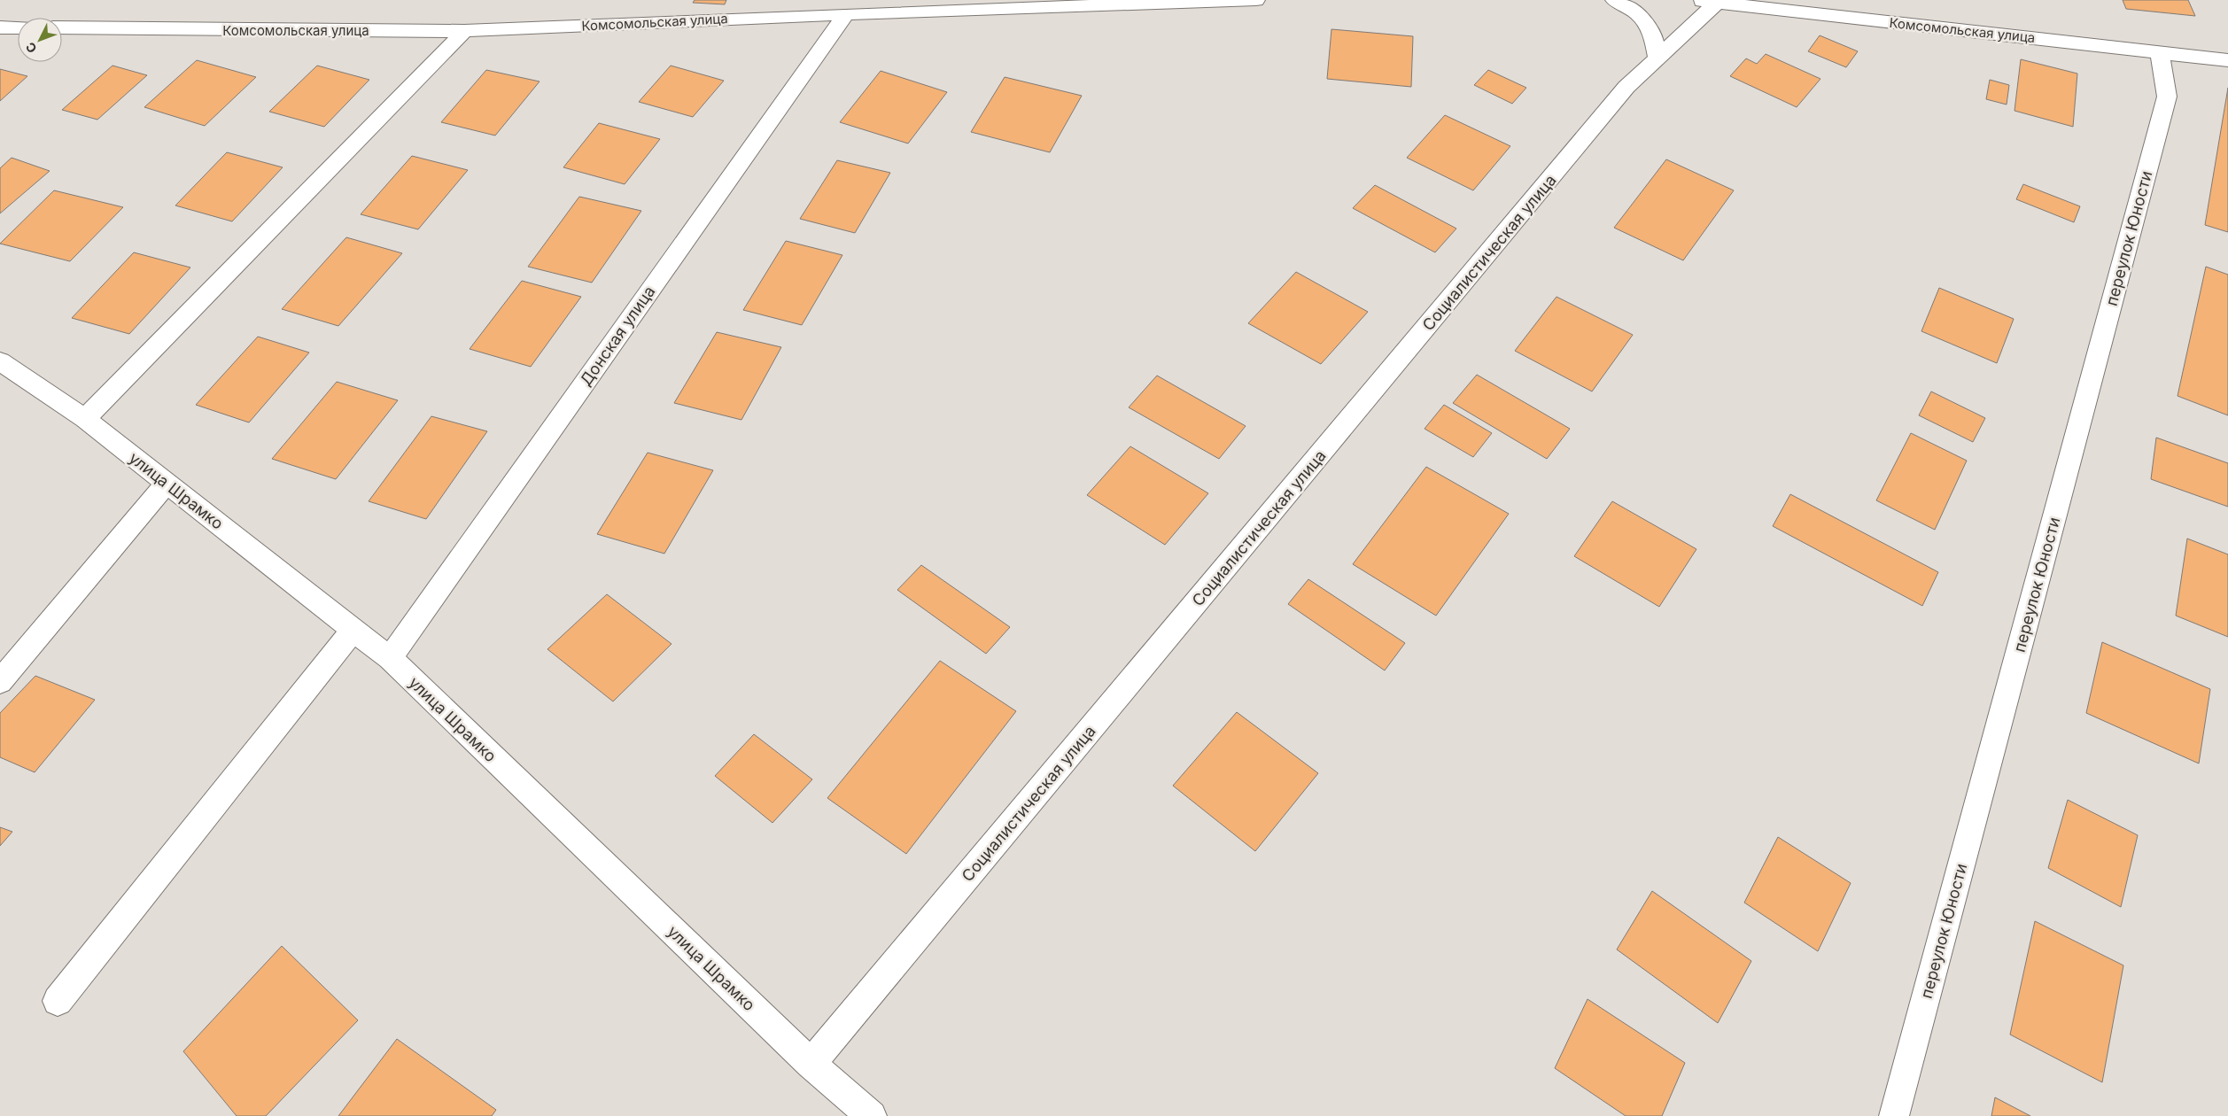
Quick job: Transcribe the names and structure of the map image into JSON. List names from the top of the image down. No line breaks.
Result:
{"streets":{"street":["Комсомольская улица","переулок Юности","Социалистическая улица","Донская улица","улица Шрамко"]},"crossings":[["Комсомольская улица","переулок Юности"],["Комсомольская улица","Социалистическая улица"],["Комсомольская улица","Донская улица"],["Социалистическая улица","улица Шрамко"],["Донская улица","улица Шрамко"]],"north":"bottom left"}
